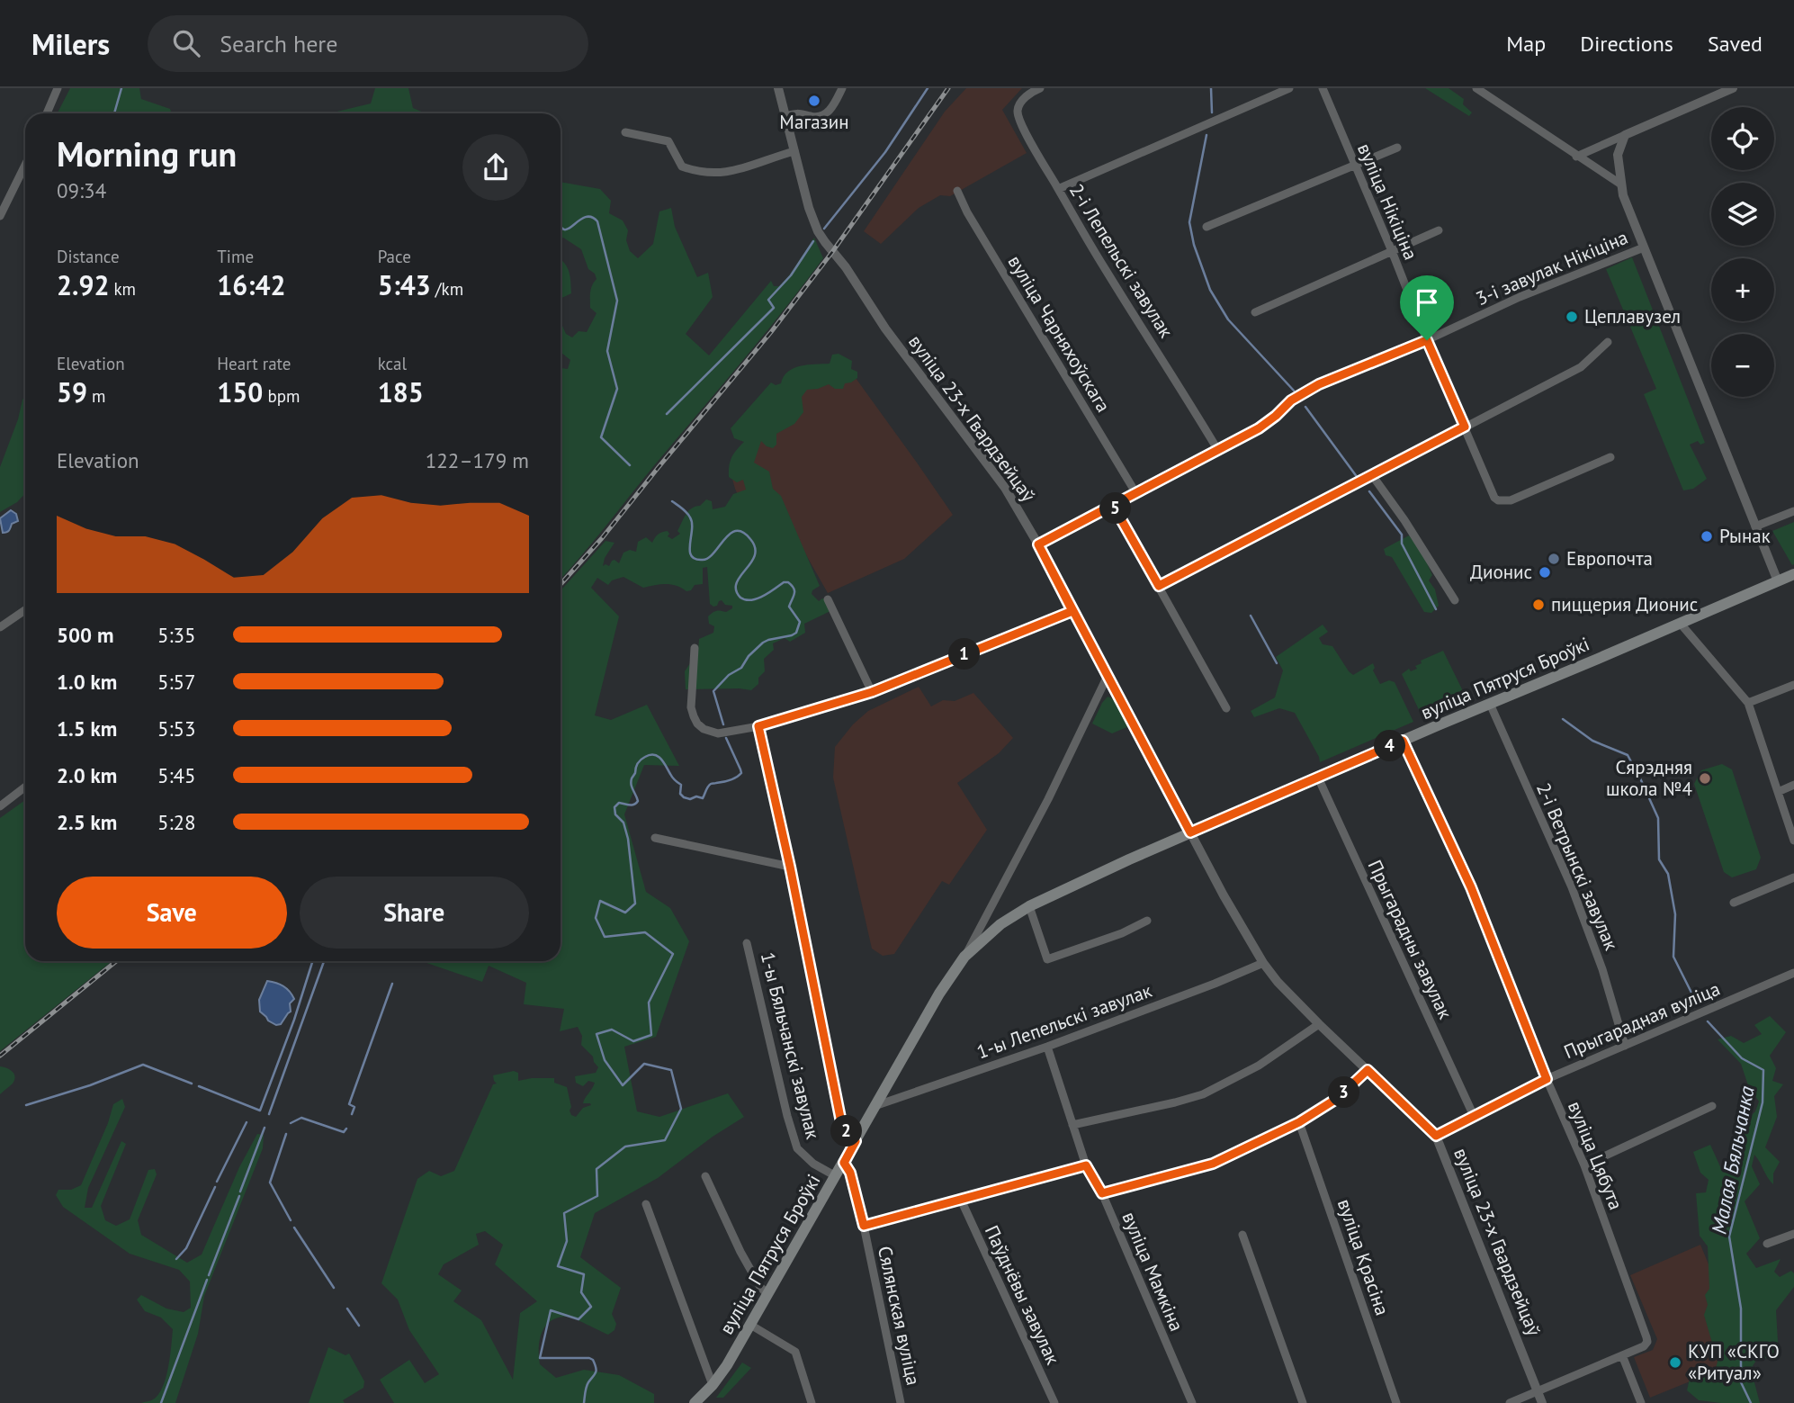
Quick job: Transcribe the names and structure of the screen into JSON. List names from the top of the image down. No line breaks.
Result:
{"streets":{"main road":["вуліца Пятруся Броўкі"],"street":["вуліца Нікіціна","2-і Лепельскі завулак","3-і завулак Нікіціна","вуліца Чарняхоўскага","вуліца 23-х Гвардзейцаў","2-і Ветрынскі завулак","Прыгарадны завулак","Прыгарадная вуліца","1-ы Лепельскі завулак","1-ы Бяльчанскі завулак","вуліца Цябута","вуліца Красіна","вуліца Мамкіна","Паўднёвы завулак","Сялянская вуліца"]},"crossings":[["вуліца Нікіціна","3-і завулак Нікіціна"],["2-і Лепельскі завулак","3-і завулак Нікіціна"],["3-і завулак Нікіціна","вуліца Чарняхоўскага"],["3-і завулак Нікіціна","вуліца 23-х Гвардзейцаў"],["вуліца 23-х Гвардзейцаў","вуліца Пятруся Броўкі"],["вуліца 23-х Гвардзейцаў","Прыгарадная вуліца"],["вуліца 23-х Гвардзейцаў","1-ы Лепельскі завулак"],["вуліца Пятруся Броўкі","2-і Ветрынскі завулак"],["вуліца Пятруся Броўкі","Прыгарадны завулак"],["вуліца Пятруся Броўкі","1-ы Лепельскі завулак"],["вуліца Пятруся Броўкі","1-ы Бяльчанскі завулак"],["вуліца Пятруся Броўкі","вуліца Цябута"],["вуліца Пятруся Броўкі","Сялянская вуліца"],["2-і Ветрынскі завулак","Прыгарадная вуліца"],["Прыгарадны завулак","Прыгарадная вуліца"],["Прыгарадная вуліца","вуліца Цябута"],["1-ы Лепельскі завулак","вуліца Мамкіна"]],"water":["Малая Бяльчанка"],"places":["Магазин","Цеплавузел","Рынак","Европочта","Дионис","пиццерия Дионис","Сярэдняя школа №4","КУП «СКГО «Ритуал»"],"page":{"header":"Milers","search":"Search here","nav":["Map","Directions","Saved"],"map_buttons":["+","−"],"heading":["Morning run","09:34"],"stats":[["Distance","2.92 km"],["Time","16:42"],["Pace","5:43 /km"],["Elevation","59 m"],["Heart rate","150 bpm"],["kcal","185"]],"chart":["Elevation","122–179 m"],"pins":["5","1","4","3","2"],"list":[{"name":"500 m","note":"5:35"},{"name":"1.0 km","note":"5:57"},{"name":"1.5 km","note":"5:53"},{"name":"2.0 km","note":"5:45"},{"name":"2.5 km","note":"5:28"}],"buttons":["Save","Share"]}}
